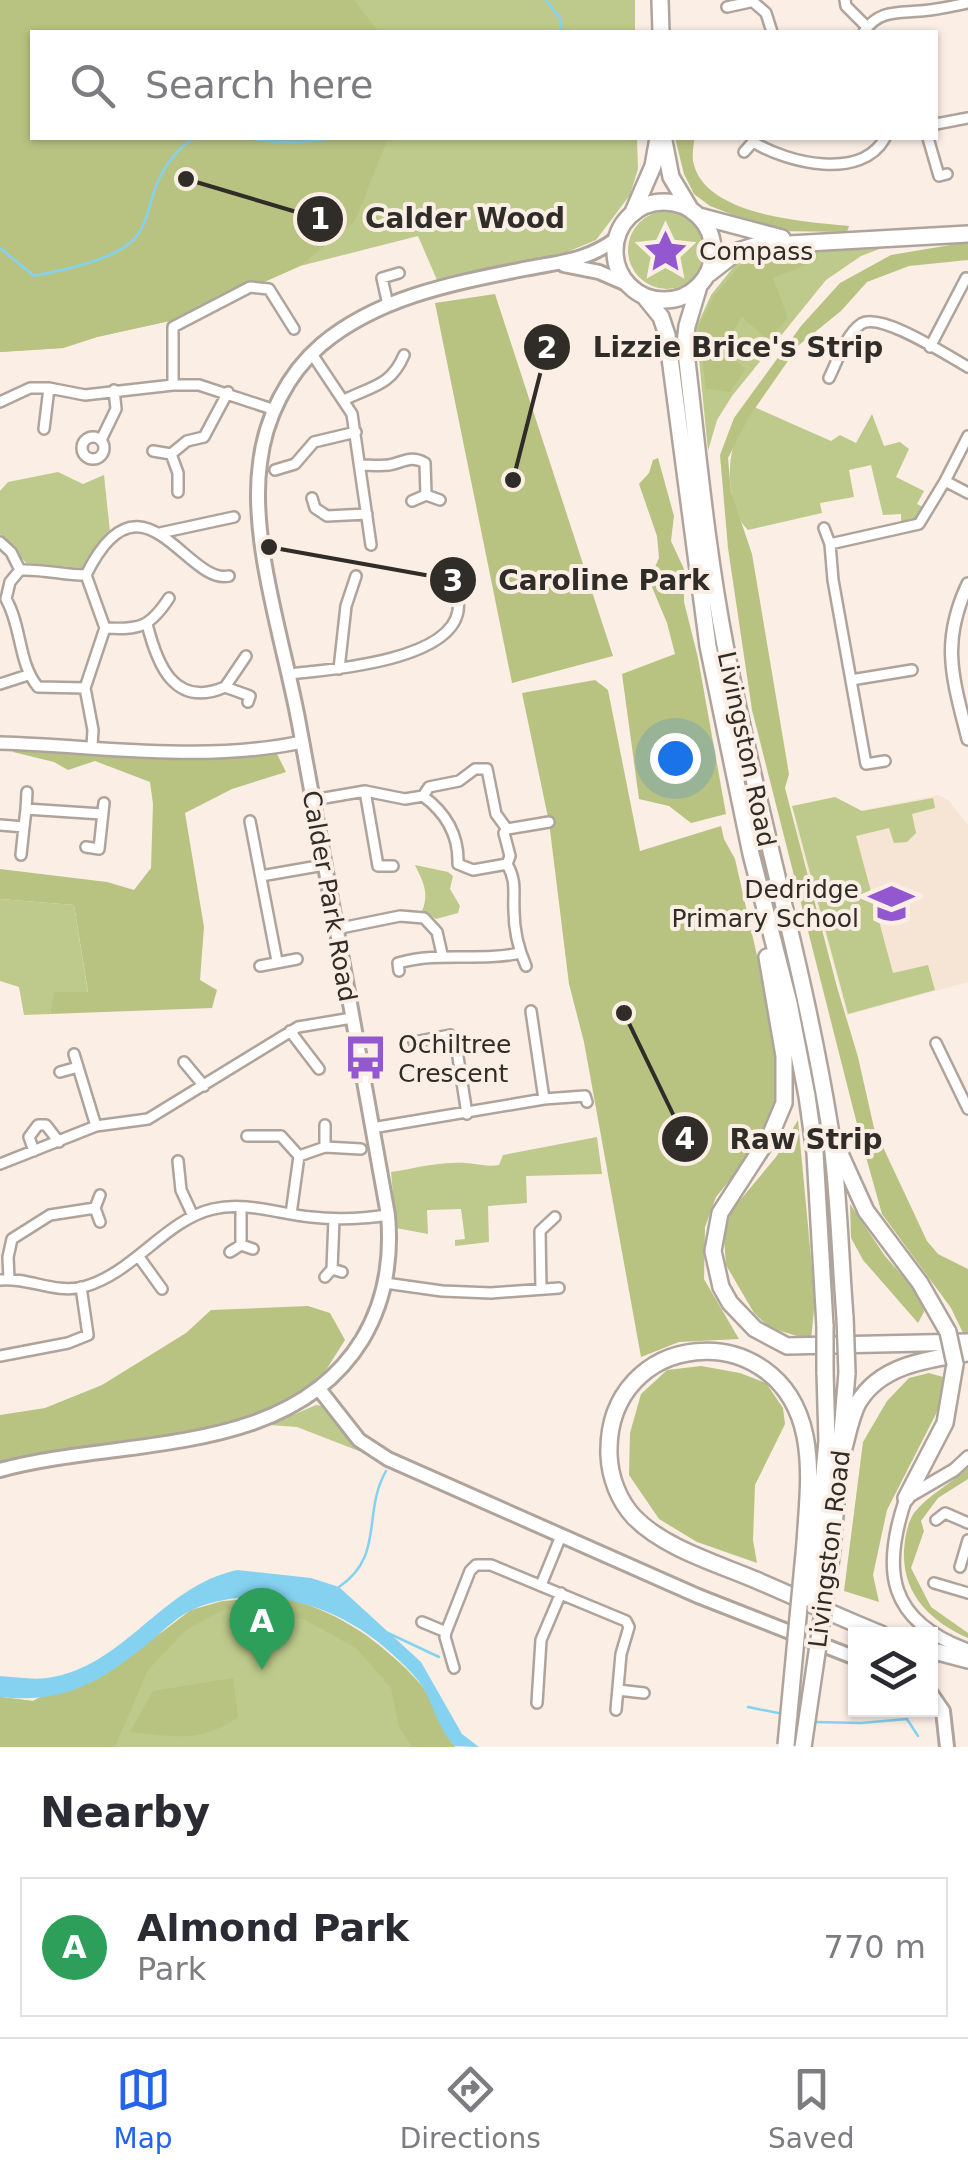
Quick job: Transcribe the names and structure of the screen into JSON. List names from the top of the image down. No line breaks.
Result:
{"streets":{"main road":["Livingston Road","Calder Park Road"]},"crossings":[["Livingston Road","Calder Park Road"]],"places":{"other":["Calder Wood","Lizzie Brice's Strip","Caroline Park","Raw Strip"],"place":["Compass"],"school or university":["Dedridge Primary School"],"bus stop":["Ochiltree Crescent"]},"page":{"search":"Search here","pins":"A","heading":"Nearby","list":[{"mark":"A","name":"Almond Park","note":"Park","value":"770 m"}],"nav":["Map","Directions","Saved"]}}
